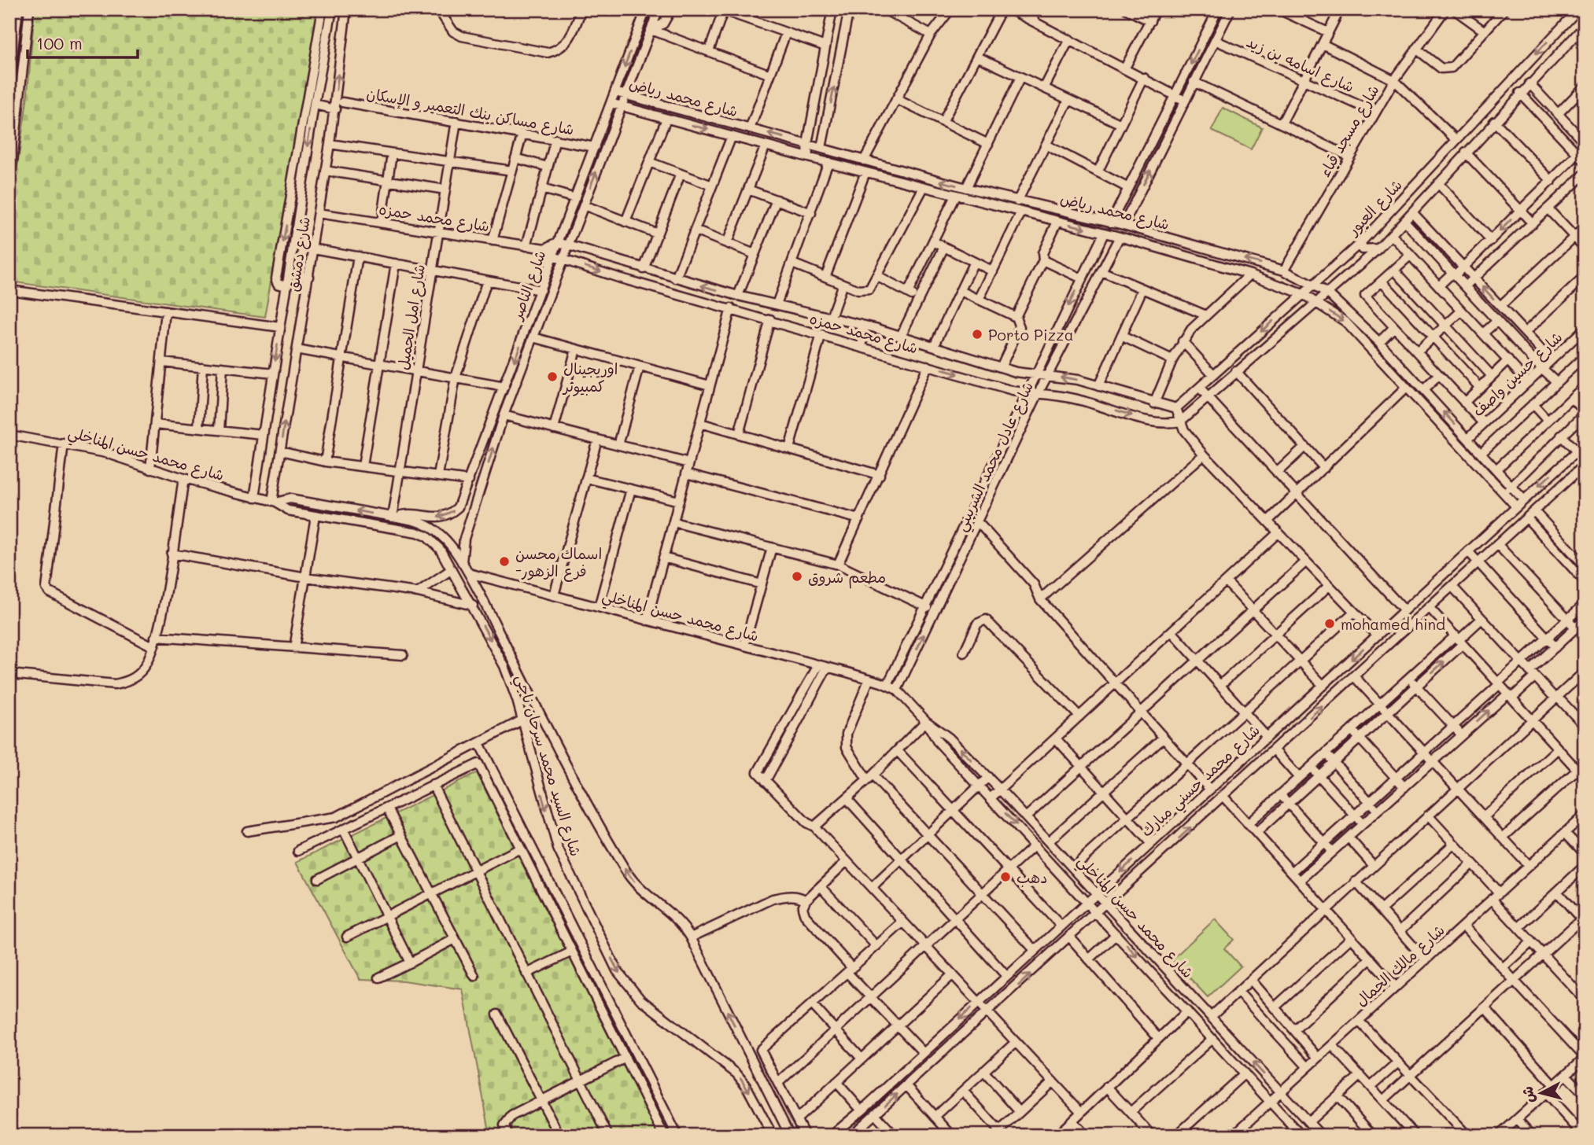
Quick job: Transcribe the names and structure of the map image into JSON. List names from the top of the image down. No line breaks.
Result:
{"streets":{"street":["شارع اسامه بن زيد","شارع محمد رياض","شارع مساكن بنك التعمير و الإسكان","شارع مسجد قباء","شارع العبور","شارع محمد حمزه","شارع دمشق","شارع الناصر","شارع امل الجميل","شارع حسين واصف","شارع محمد حسن المناخلي","شارع عادل محمد الشربيني","شارع السيد محمد سرحان ناجي","شارع محمد حسني مبارك","شارع مالك الجمال"]},"crossings":[["شارع اسامه بن زيد","شارع مسجد قباء"],["شارع محمد رياض","شارع مسجد قباء"],["شارع محمد رياض","شارع العبور"],["شارع محمد رياض","شارع الناصر"],["شارع محمد رياض","شارع حسين واصف"],["شارع محمد رياض","شارع عادل محمد الشربيني"],["شارع محمد رياض","شارع محمد حسني مبارك"],["شارع مساكن بنك التعمير و الإسكان","شارع الناصر"],["شارع مساكن بنك التعمير و الإسكان","شارع امل الجميل"],["شارع العبور","شارع محمد حمزه"],["شارع محمد حمزه","شارع دمشق"],["شارع محمد حمزه","شارع الناصر"],["شارع محمد حمزه","شارع امل الجميل"],["شارع محمد حمزه","شارع عادل محمد الشربيني"],["شارع دمشق","شارع محمد حسن المناخلي"],["شارع الناصر","شارع امل الجميل"],["شارع الناصر","شارع محمد حسن المناخلي"],["شارع امل الجميل","شارع محمد حسن المناخلي"],["شارع محمد حسن المناخلي","شارع عادل محمد الشربيني"],["شارع محمد حسن المناخلي","شارع السيد محمد سرحان ناجي"],["شارع محمد حسن المناخلي","شارع محمد حسني مبارك"],["شارع محمد حسن المناخلي","شارع مالك الجمال"]],"places":["Porto Pizza","اوريجينال كمبيوتر","اسماك محسن -فرع الزهور","مطعم شروق","mohamed hind","دهب"],"scale_bar":"100 m","north":"left"}
